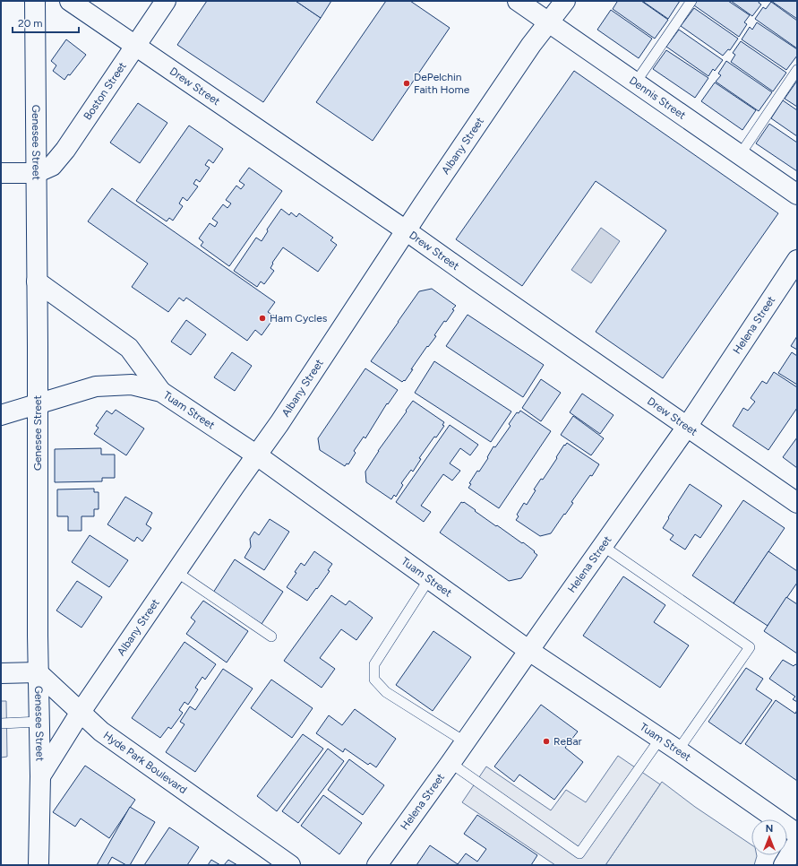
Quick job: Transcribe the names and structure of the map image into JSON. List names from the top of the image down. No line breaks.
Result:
{"streets":{"street":["Drew Street","Boston Street","Dennis Street","Genesee Street","Albany Street","Helena Street","Tuam Street","Hyde Park Boulevard"]},"crossings":[["Drew Street","Boston Street"],["Drew Street","Albany Street"],["Drew Street","Helena Street"],["Boston Street","Genesee Street"],["Dennis Street","Albany Street"],["Genesee Street","Albany Street"],["Genesee Street","Tuam Street"],["Genesee Street","Hyde Park Boulevard"],["Albany Street","Tuam Street"],["Albany Street","Hyde Park Boulevard"],["Helena Street","Tuam Street"]],"places":["DePelchin Faith Home","Ham Cycles","ReBar"],"scale_bar":"20 m","north":"top"}
